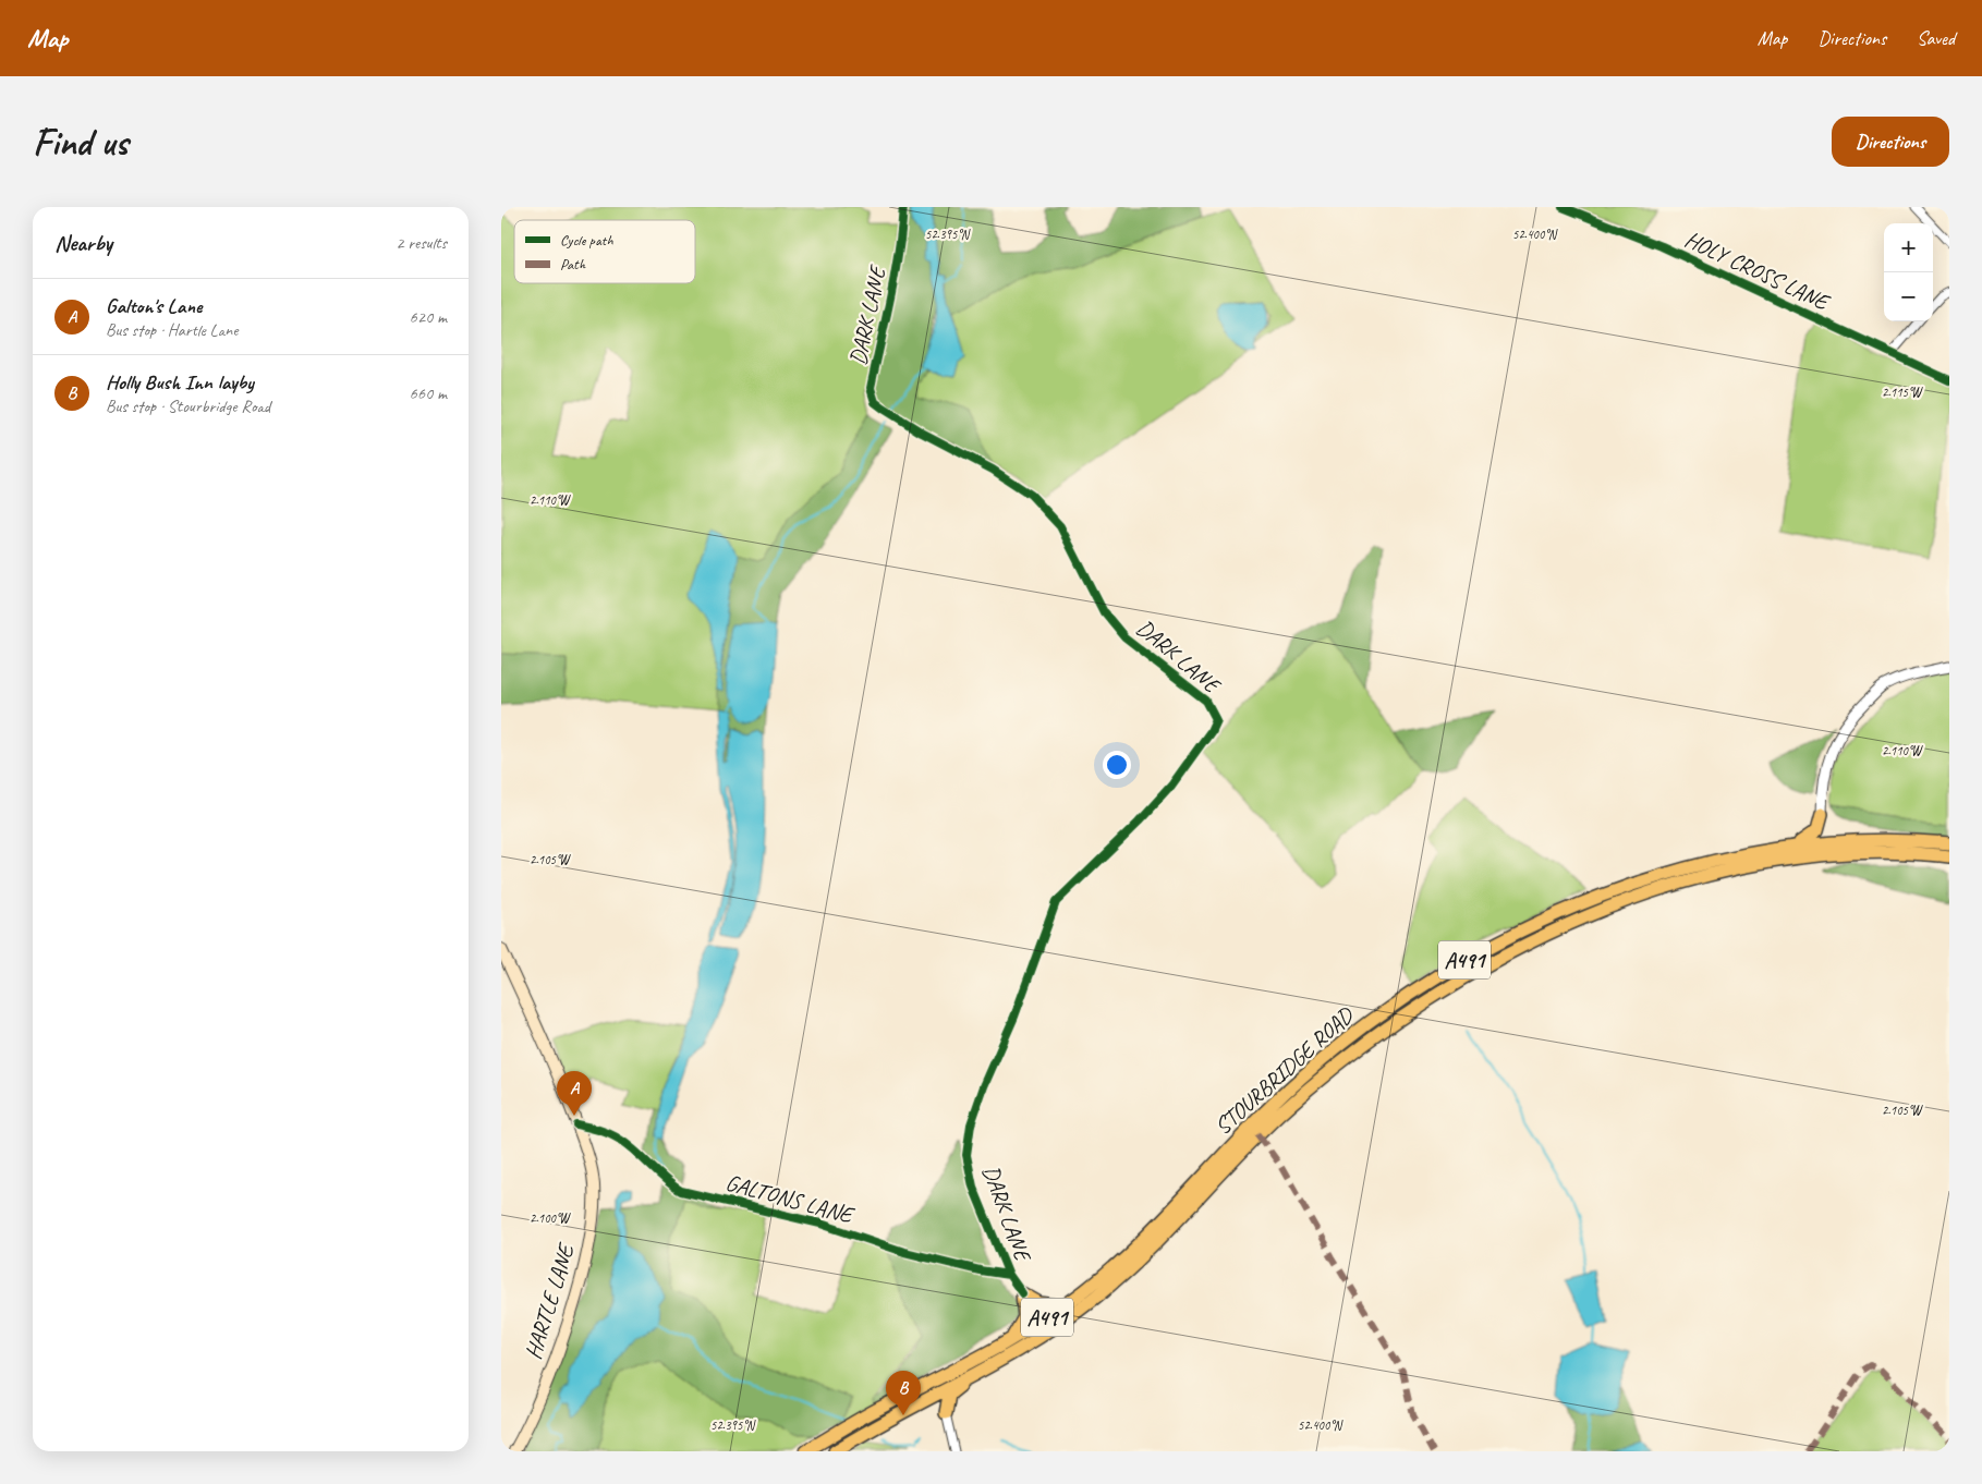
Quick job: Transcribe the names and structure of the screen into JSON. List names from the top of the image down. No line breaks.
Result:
{"streets":{"highway":["A491","STOURBRIDGE ROAD"],"main road":["HARTLE LANE"],"street":["HOLY CROSS LANE","DARK LANE","GALTONS LANE"]},"crossings":[["DARK LANE","GALTONS LANE"],["GALTONS LANE","HARTLE LANE"]],"legend":["Cycle path","Path"],"page":{"header":"Map","nav":["Map","Directions","Saved"],"buttons":"Directions","title":"Find us","heading":["Nearby","2 results"],"map_buttons":["+","−"],"list":[{"mark":"A","name":"Galton's Lane","note":"Bus stop · Hartle Lane","value":"620 m"},{"mark":"B","name":"Holly Bush Inn layby","note":"Bus stop · Stourbridge Road","value":"660 m"}],"pins":["A","B"]},"coordinates":["52.395°N","52.400°N","2.115°W","2.110°W","2.105°W","2.100°W"]}
